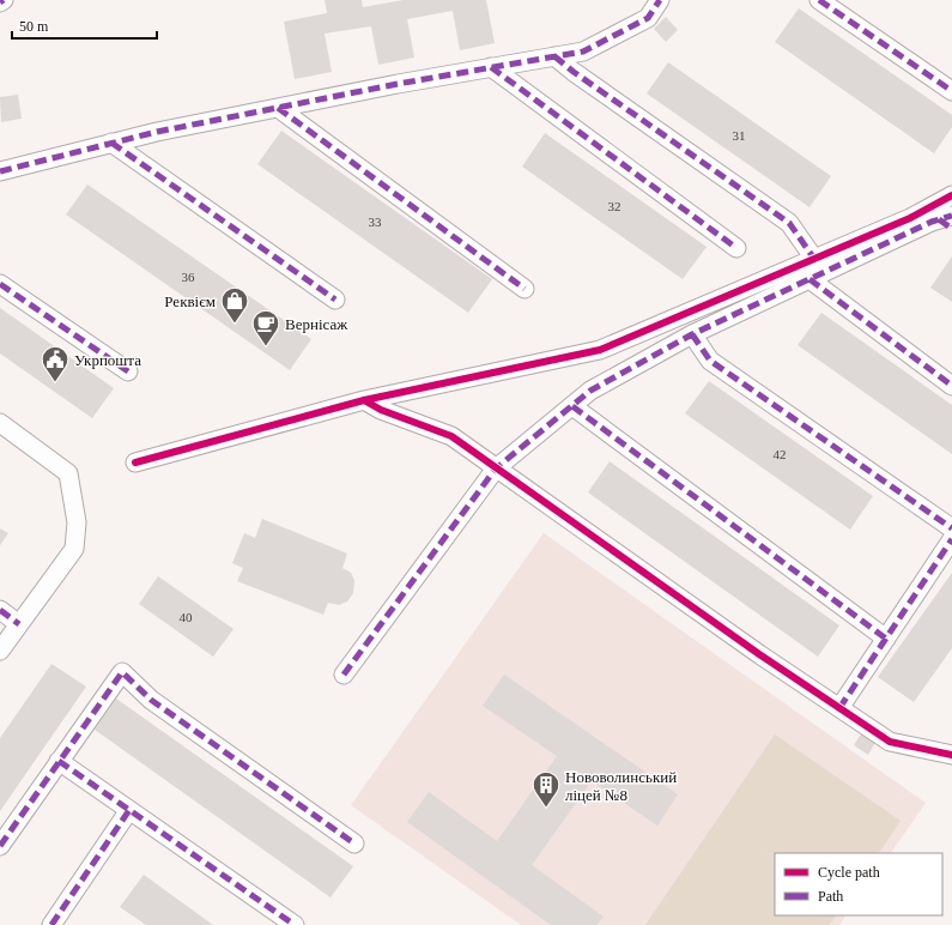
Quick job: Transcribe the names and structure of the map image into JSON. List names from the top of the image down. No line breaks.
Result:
{"places":{"shop":["Реквієм"],"cafe":["Вернісаж"],"public building":["Укрпошта"],"building":["Нововолинський ліцей №8"]},"house_numbers":["31","32","33","36","42","40"],"legend":["Cycle path","Path"],"scale_bar":"50 m"}
